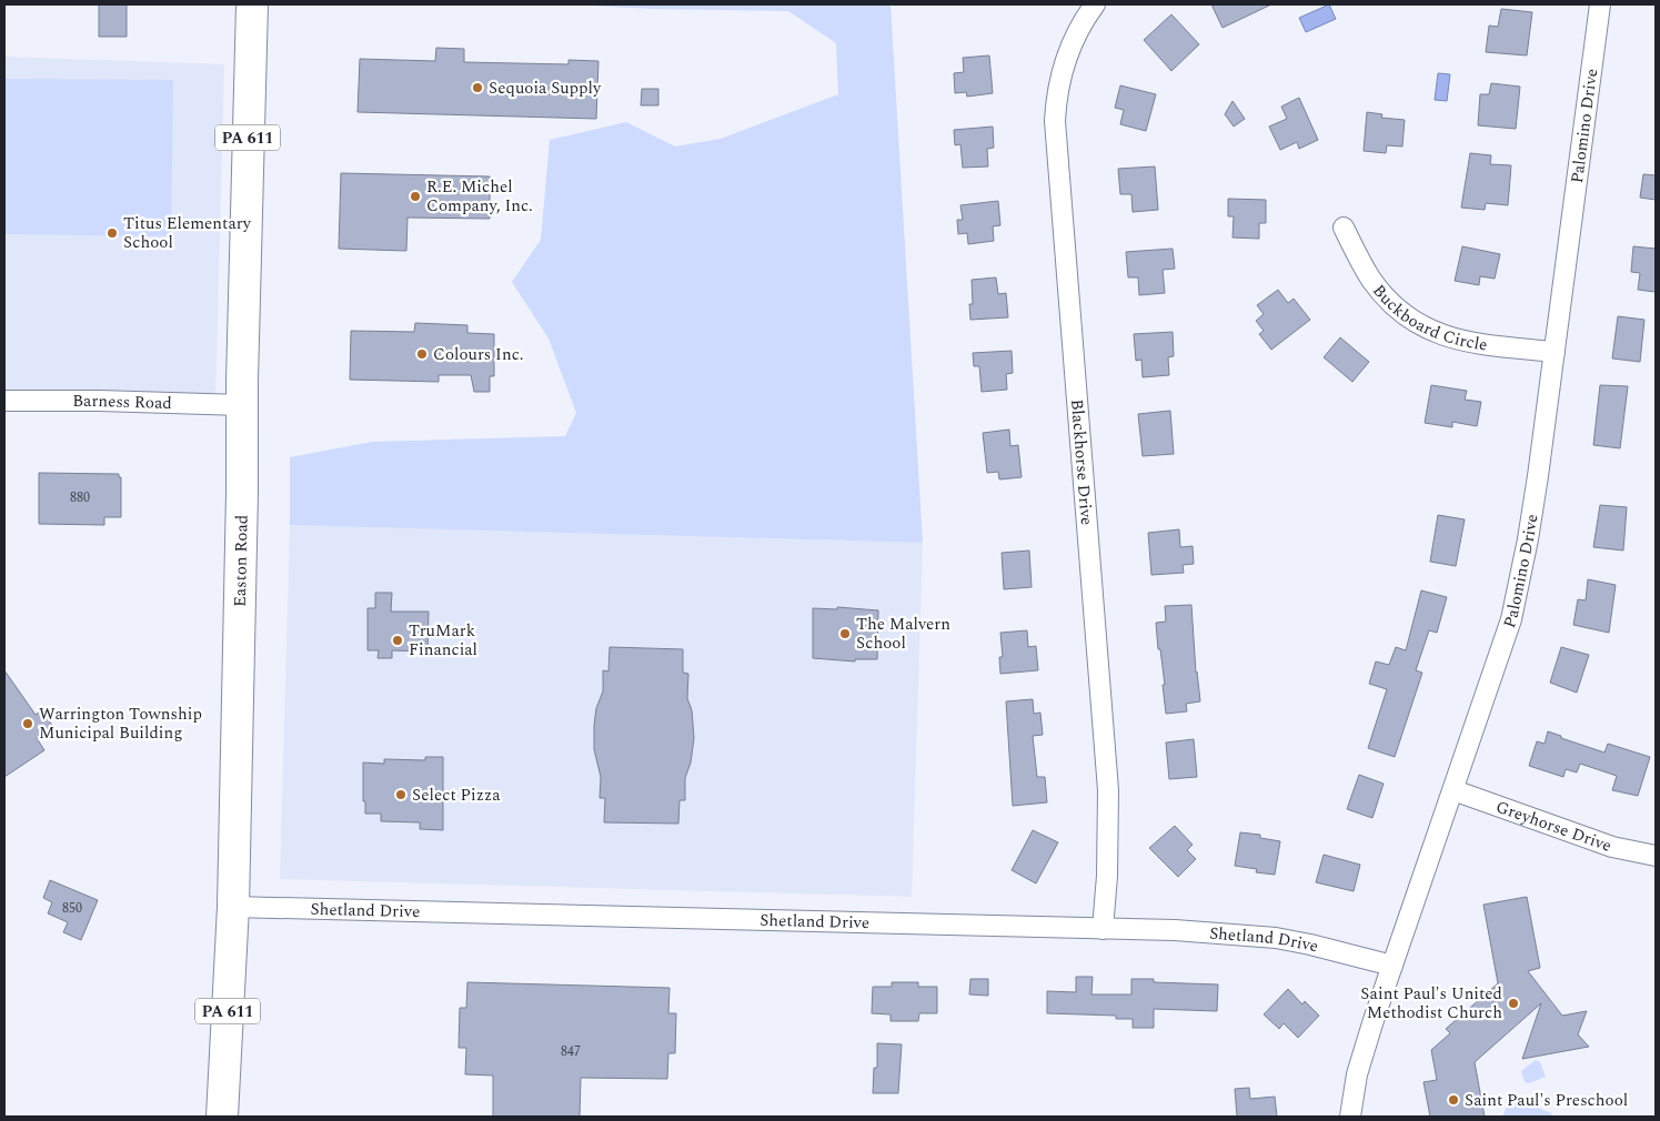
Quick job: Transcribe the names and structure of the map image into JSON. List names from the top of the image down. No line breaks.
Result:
{"streets":{"highway":["PA 611","Easton Road"],"street":["Palomino Drive","Buckboard Circle","Barness Road","Blackhorse Drive","Greyhorse Drive","Shetland Drive"]},"crossings":[["Palomino Drive","Buckboard Circle"],["Palomino Drive","Greyhorse Drive"],["Palomino Drive","Shetland Drive"],["Barness Road","Easton Road"],["Blackhorse Drive","Shetland Drive"],["Easton Road","Shetland Drive"]],"places":["Sequoia Supply","R.E. Michel Company, Inc.","Titus Elementary School","Colours Inc.","The Malvern School","TruMark Financial","Warrington Township Municipal Building","Select Pizza","Saint Paul's United Methodist Church","Saint Paul's Preschool"],"house_numbers":["880","850","847"]}
